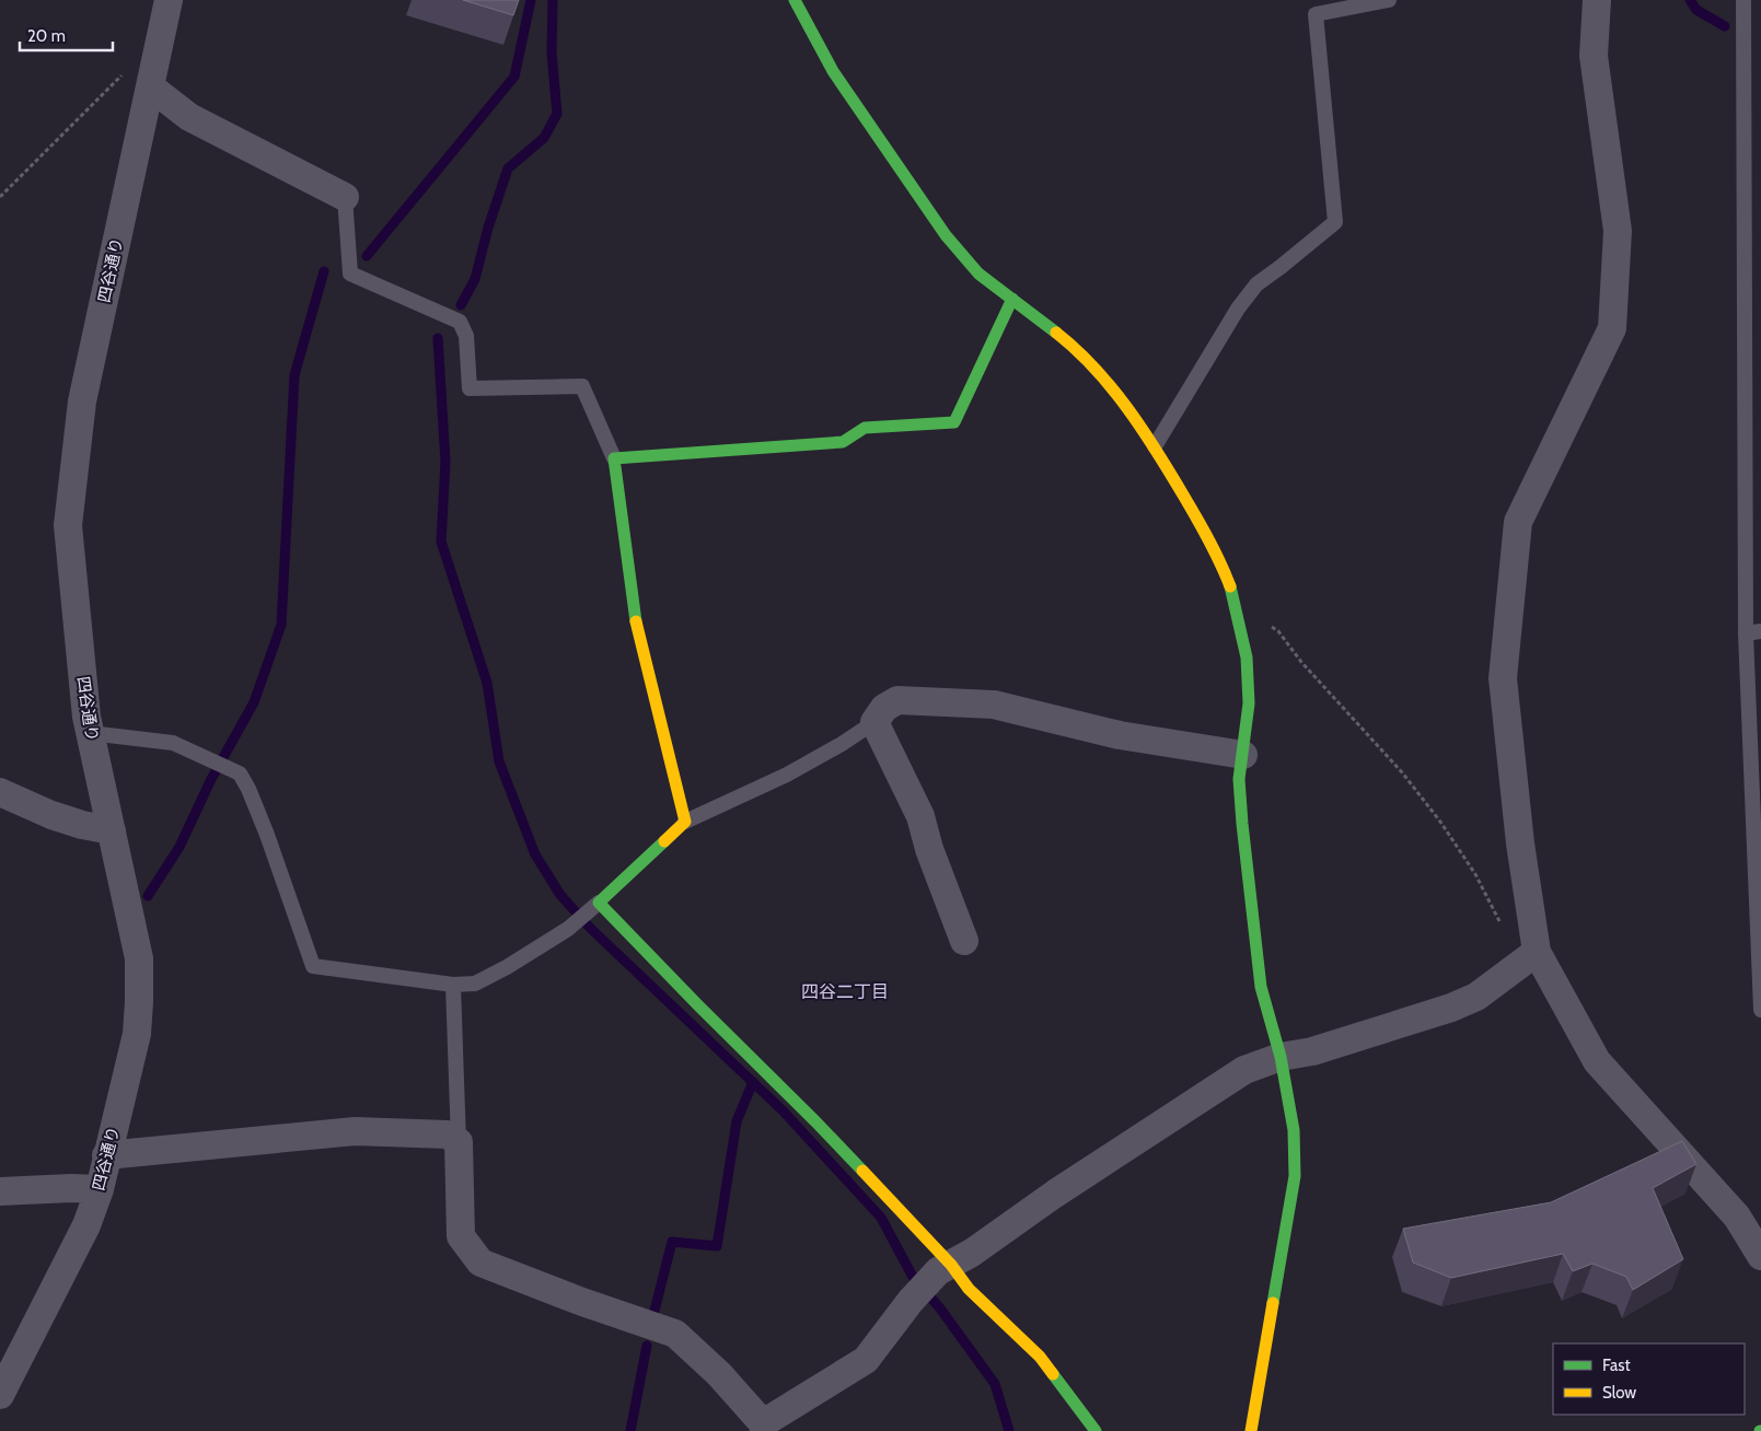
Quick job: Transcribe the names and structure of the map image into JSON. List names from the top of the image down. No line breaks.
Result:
{"streets":{"street":["四谷通り"]},"districts":["四谷二丁目"],"legend":["Fast","Slow"],"scale_bar":"20 m"}
